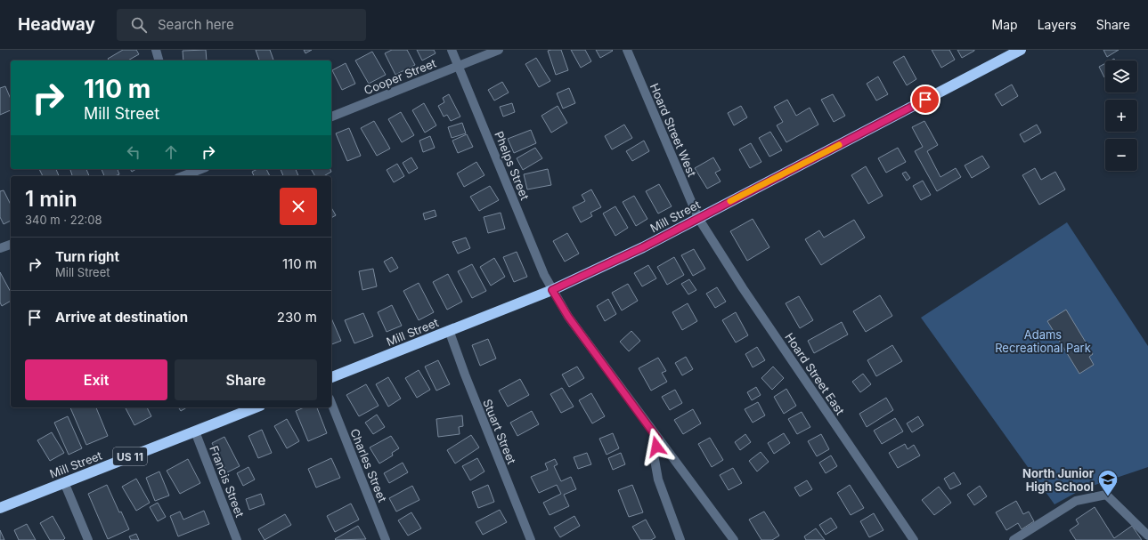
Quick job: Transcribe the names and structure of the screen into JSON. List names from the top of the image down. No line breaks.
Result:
{"streets":{"highway":["Mill Street","US 11"],"street":["Cooper Street","Hoard Street West","Phelps Street","Hoard Street East","Stuart Street","Charles Street","Francis Street"]},"crossings":[["Cooper Street","Phelps Street"],["Hoard Street West","Mill Street"],["Hoard Street West","Hoard Street East"],["Phelps Street","Mill Street"],["Mill Street","Hoard Street East"],["Mill Street","Stuart Street"],["Mill Street","Francis Street"]],"parks":["Adams Recreational Park"],"places":{"school or university":["North Junior High School"]},"page":{"header":"Headway","search":"Search here","nav":["Map","Layers","Share"],"map_buttons":["+","−"],"turn":["110 m","Mill Street"],"heading":["1 min","340 m · 22:08"],"list":[{"name":"Turn right","note":"Mill Street","value":"110 m"},{"name":"Arrive at destination","value":"230 m"}],"buttons":["Exit","Share"]}}
